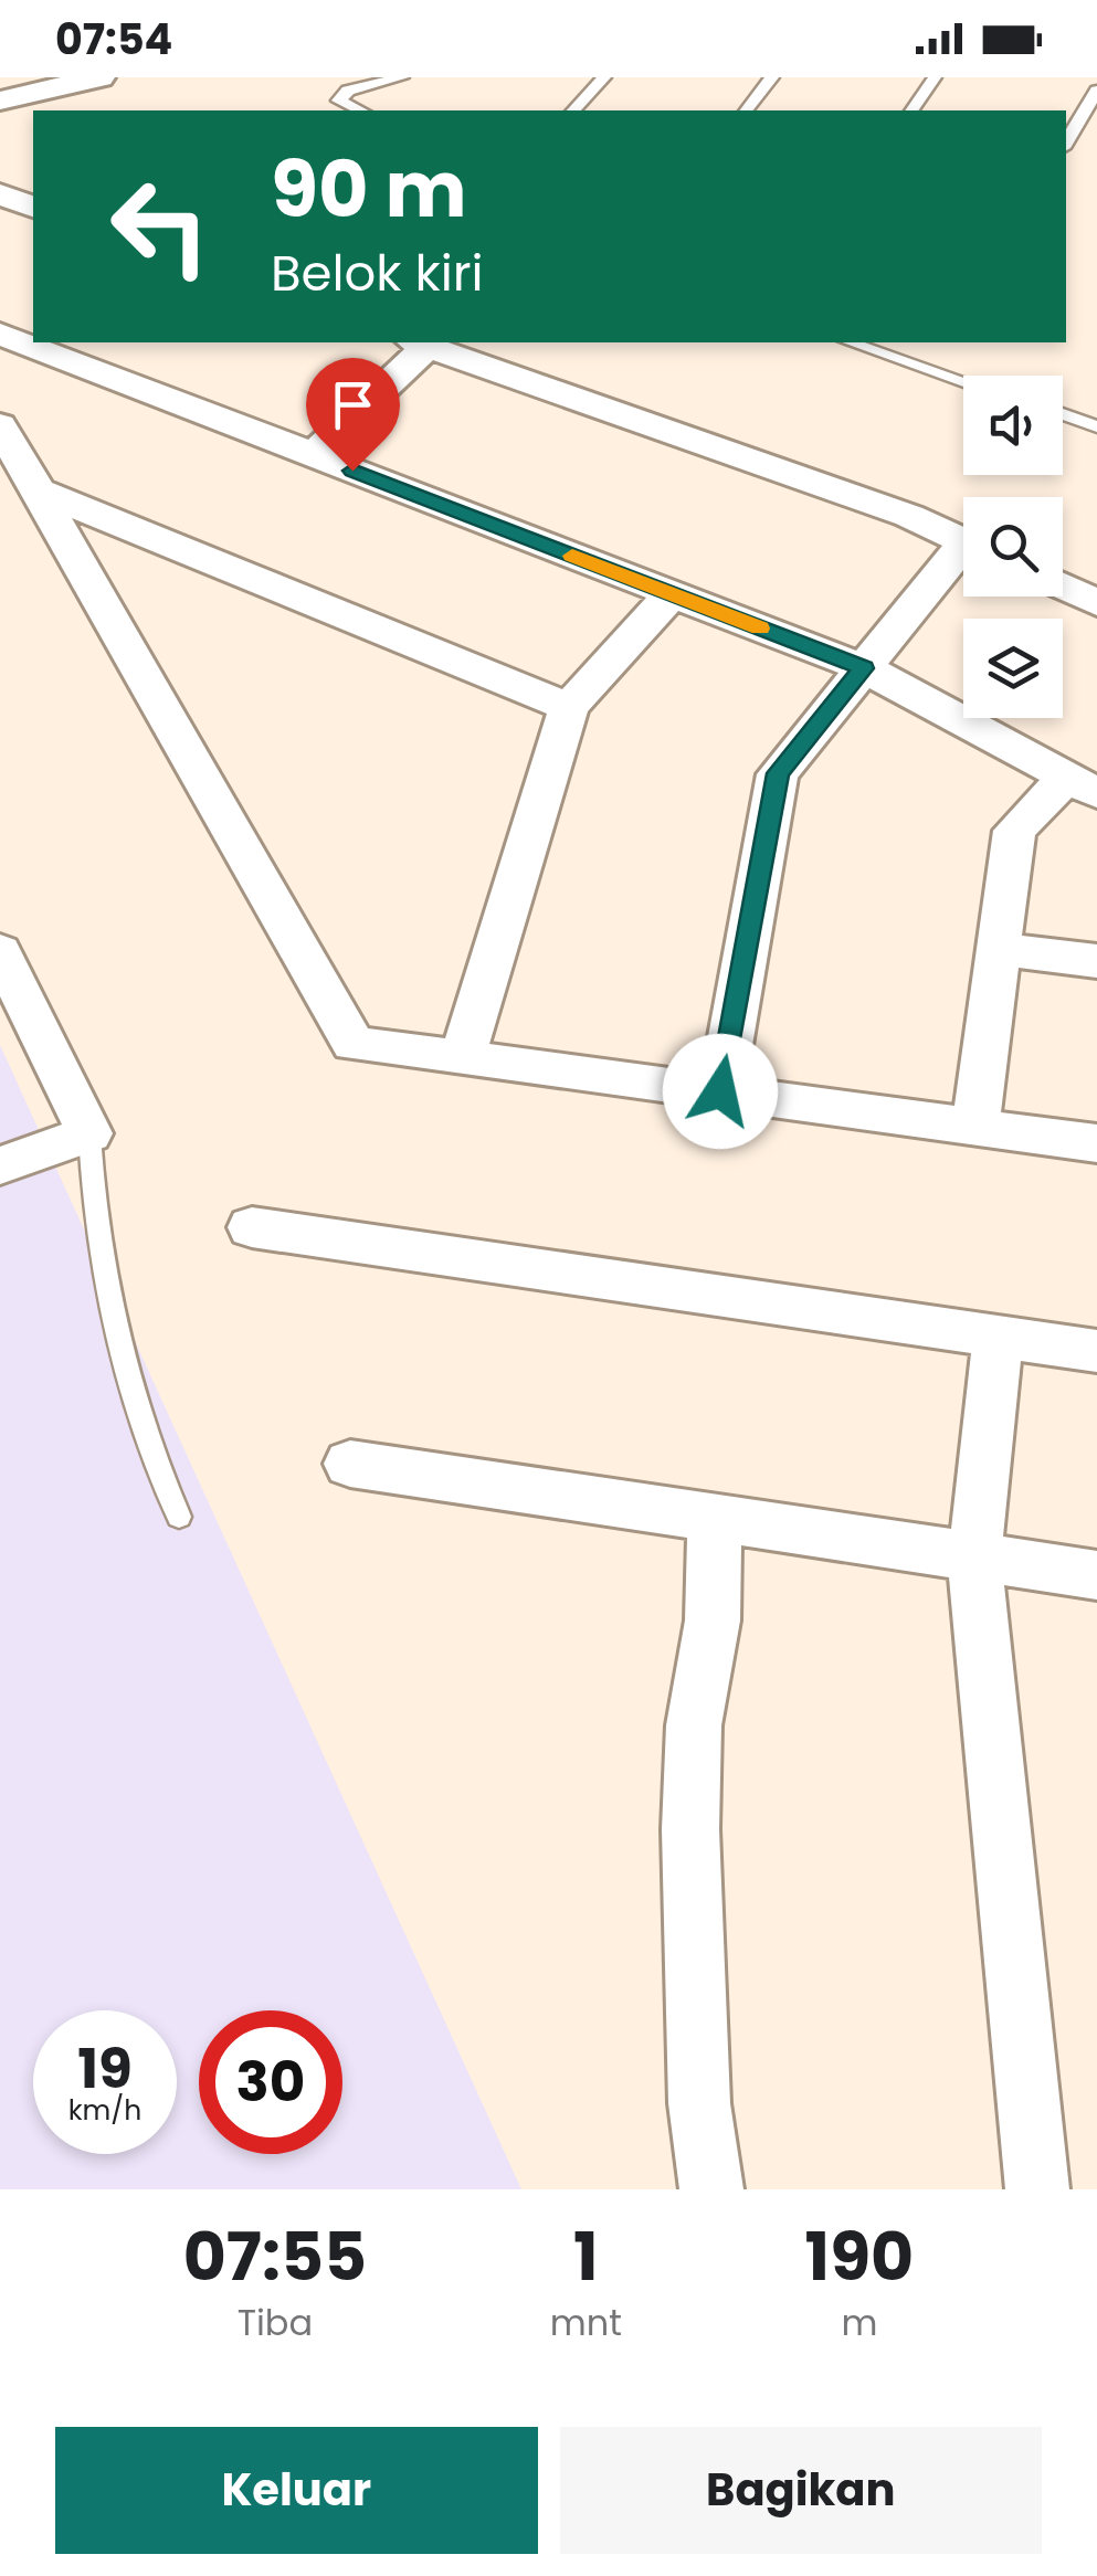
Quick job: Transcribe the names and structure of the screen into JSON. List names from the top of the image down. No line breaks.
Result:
{"page":{"status":"07:54","turn":["90 m","Belok kiri"],"speed":"19 km/h","limit":"30","eta":["07:55","Tiba","1","mnt","190","m"],"buttons":["Keluar","Bagikan"]}}
